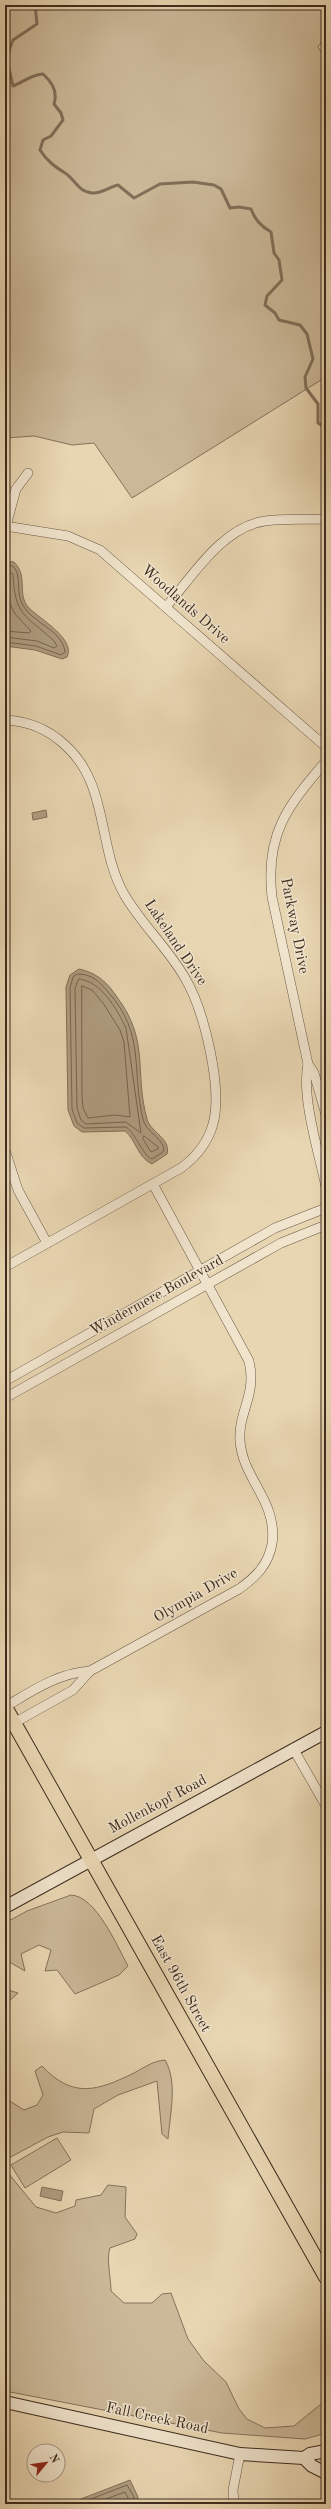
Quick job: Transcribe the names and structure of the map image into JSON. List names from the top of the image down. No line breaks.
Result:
{"streets":{"main road":["East 96th Street"],"street":["Woodlands Drive","Parkway Drive","Lakeland Drive","Windermere Boulevard","Olympia Drive","Mollenkopf Road","Fall Creek Road"]},"crossings":[["Lakeland Drive","Olympia Drive"],["Windermere Boulevard","Olympia Drive"],["Olympia Drive","East 96th Street"],["Mollenkopf Road","East 96th Street"]],"north":"top right"}
